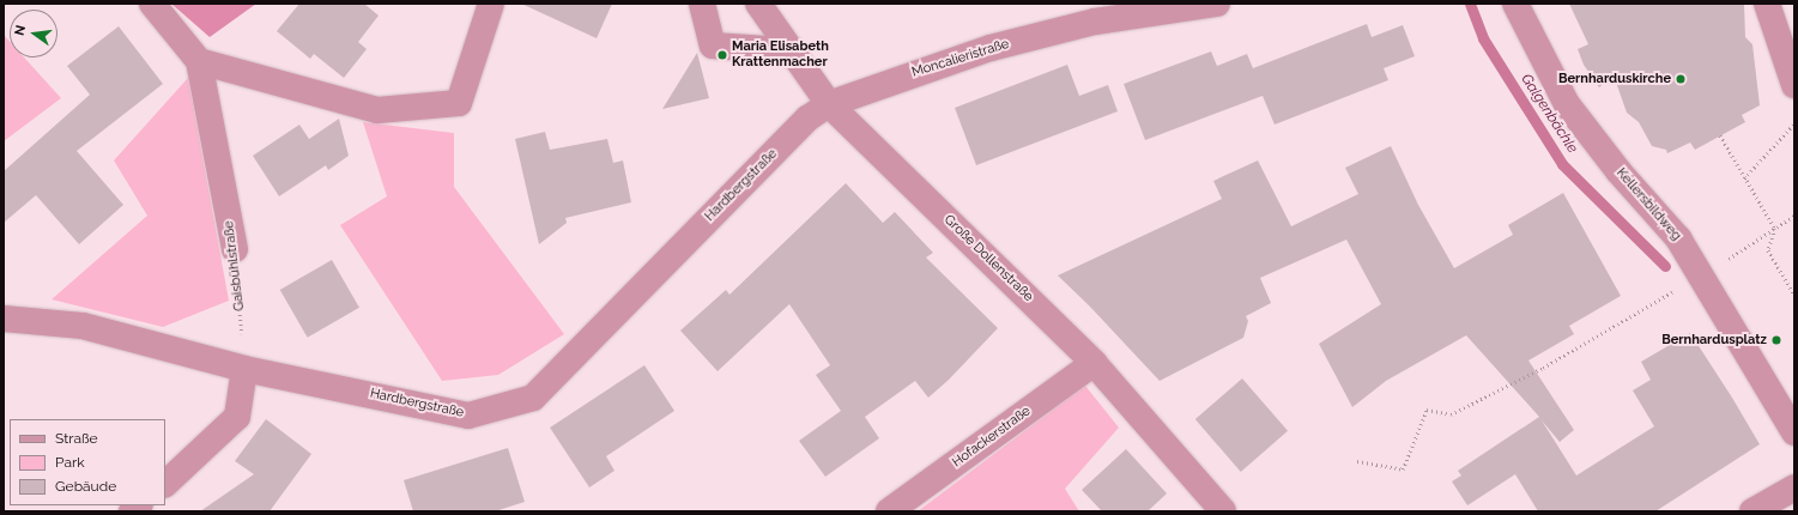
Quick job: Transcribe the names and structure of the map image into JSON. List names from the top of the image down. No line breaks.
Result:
{"streets":{"street":["Moncalieristraße","Hardbergstraße","Kellersbildweg","Große Dollenstraße","Gaisbühlstraße","Hofackerstraße"]},"crossings":[["Moncalieristraße","Hardbergstraße"],["Moncalieristraße","Große Dollenstraße"],["Hardbergstraße","Große Dollenstraße"],["Hardbergstraße","Gaisbühlstraße"],["Große Dollenstraße","Hofackerstraße"]],"water":["Galgenbächle"],"places":["Maria Elisabeth Krattenmacher","Bernharduskirche","Bernhardusplatz"],"legend":["Straße","Park","Gebäude"],"north":"left"}
